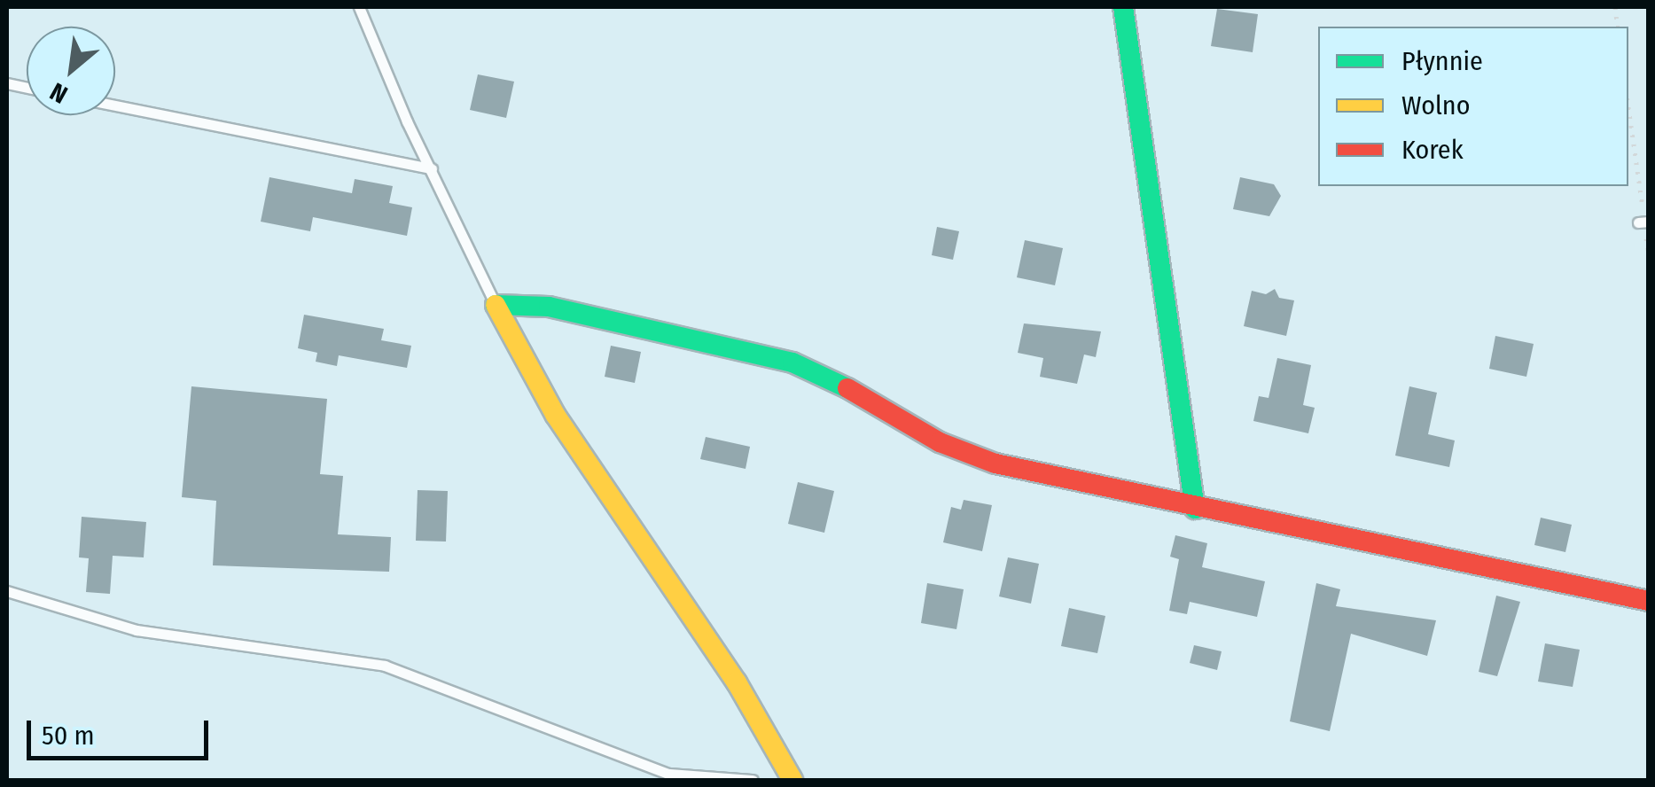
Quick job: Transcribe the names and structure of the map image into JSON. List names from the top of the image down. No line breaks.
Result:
{"legend":["Płynnie","Wolno","Korek"],"scale_bar":"50 m","north":"bottom left"}
